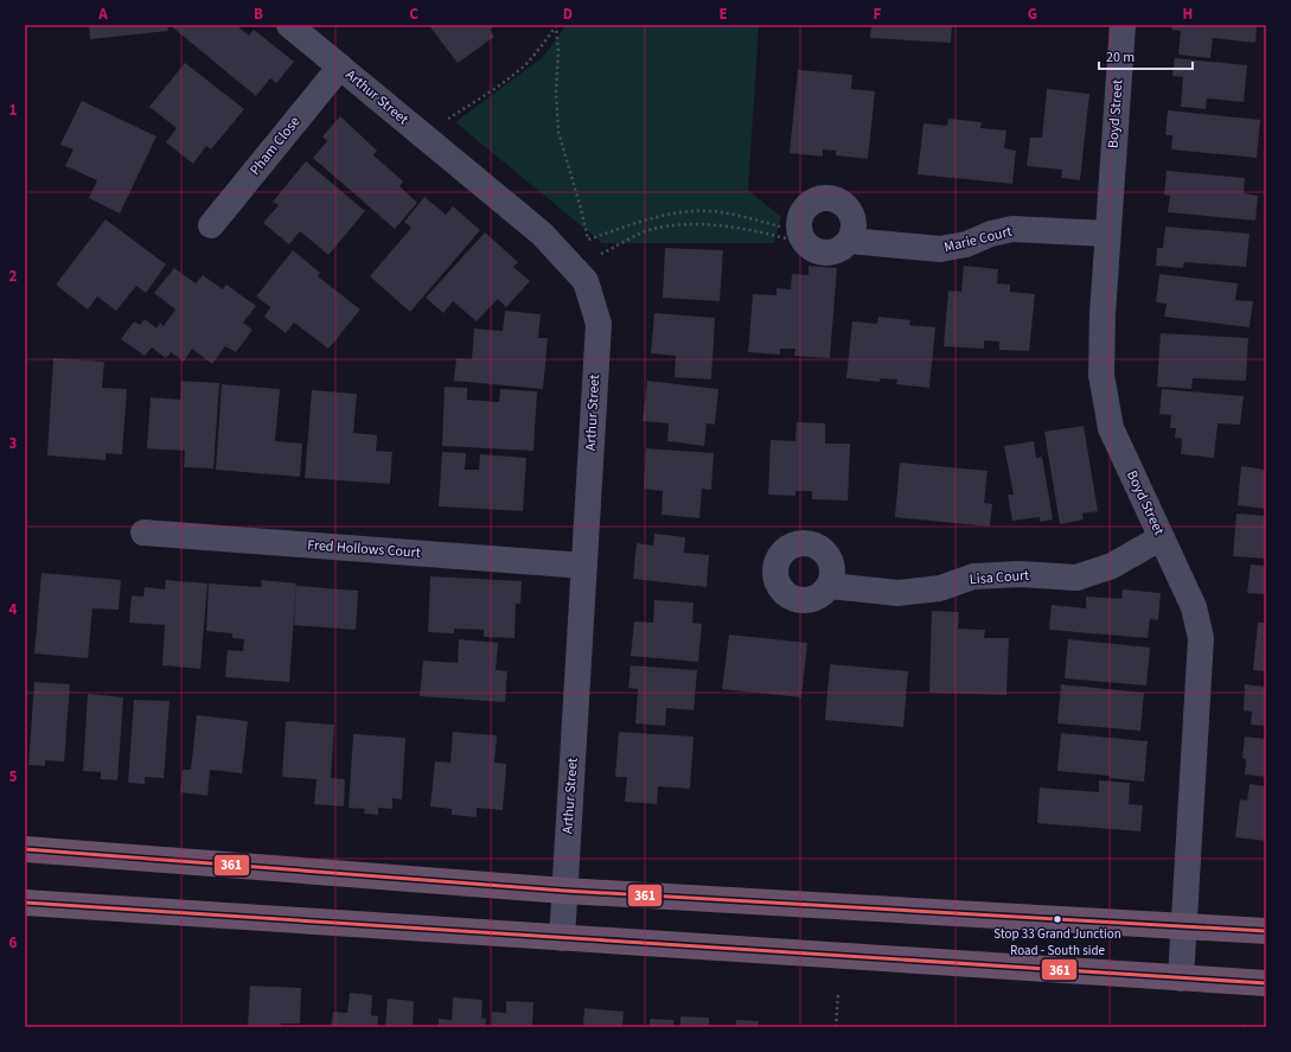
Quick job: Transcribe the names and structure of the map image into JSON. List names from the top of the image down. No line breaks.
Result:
{"streets":{"street":["Arthur Street","Boyd Street","Pham Close","Marie Court","Fred Hollows Court","Lisa Court"]},"crossings":[["Arthur Street","Pham Close"],["Arthur Street","Fred Hollows Court"],["Boyd Street","Marie Court"],["Boyd Street","Lisa Court"]],"places":["Stop 33 Grand Junction Road - South side"],"lines":["transit line 361"],"scale_bar":"20 m","grid":{"columns":["A","B","C","D","E","F","G","H"],"rows":["1","2","3","4","5","6"]}}
